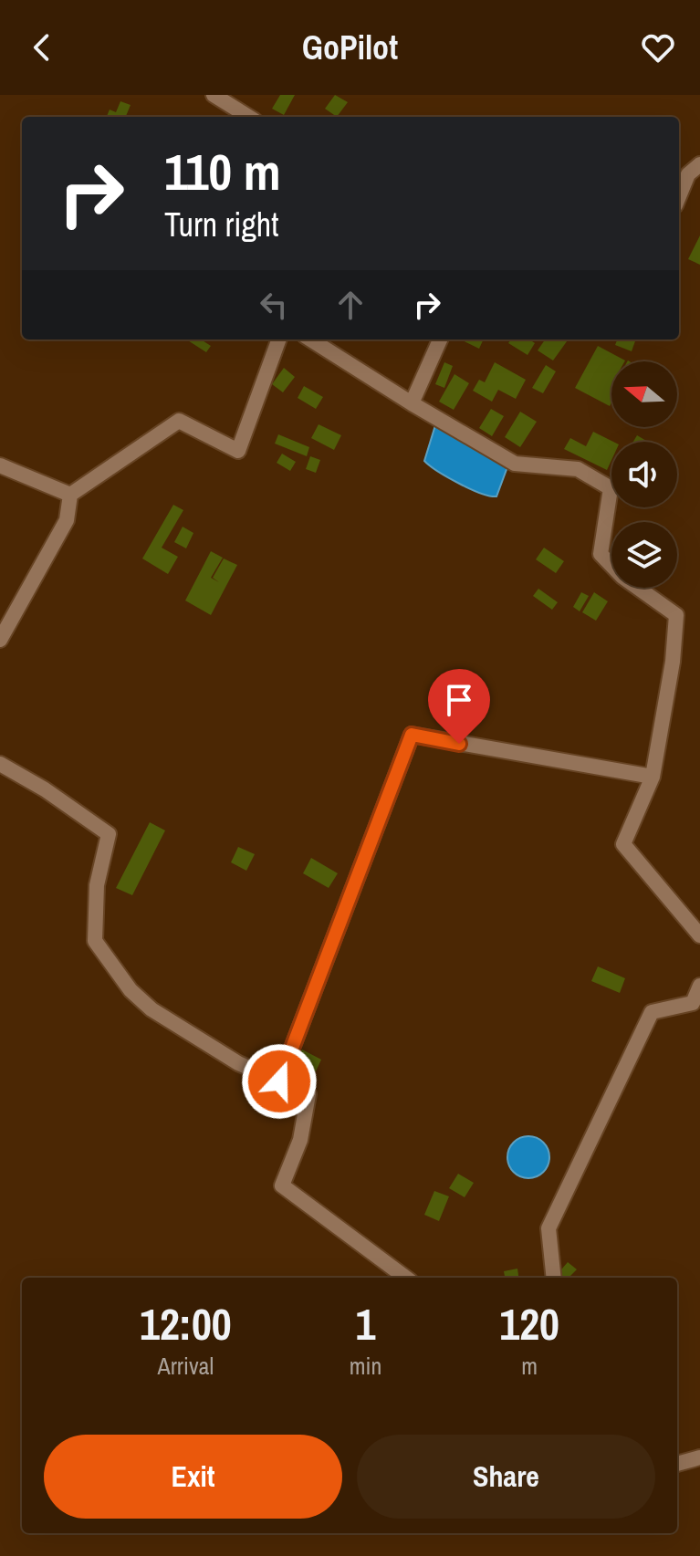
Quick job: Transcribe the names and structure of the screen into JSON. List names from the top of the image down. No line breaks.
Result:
{"north":"left","page":{"header":"GoPilot","turn":["110 m","Turn right"],"eta":["12:00","Arrival","1","min","120","m"],"buttons":["Exit","Share"]}}
